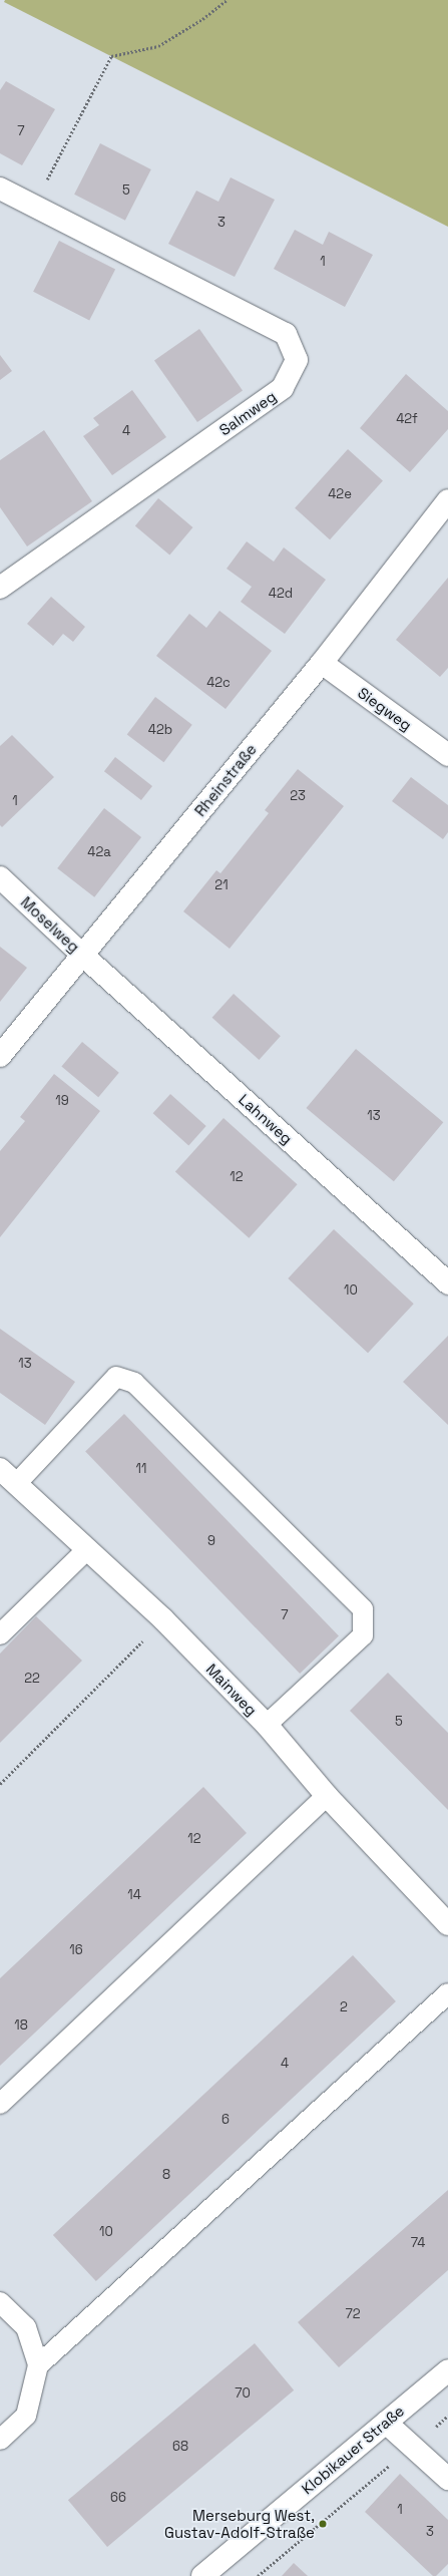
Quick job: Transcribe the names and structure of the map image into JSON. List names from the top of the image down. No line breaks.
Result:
{"streets":{"street":["Salmweg","Siegweg","Rheinstraße","Moselweg","Lahnweg","Mainweg","Klobikauer Straße"]},"crossings":[["Siegweg","Rheinstraße"],["Rheinstraße","Moselweg"],["Rheinstraße","Lahnweg"],["Moselweg","Lahnweg"]],"places":["Merseburg West, Gustav-Adolf-Straße"],"house_numbers":["7","5","3","1","42f","4","42e","42d","42c","42b","23","1","42a","21","19","13","12","10","13","11","9","7","22","5","12","14","16","2","18","4","6","8","10","74","72","70","68","66","1","3"]}
